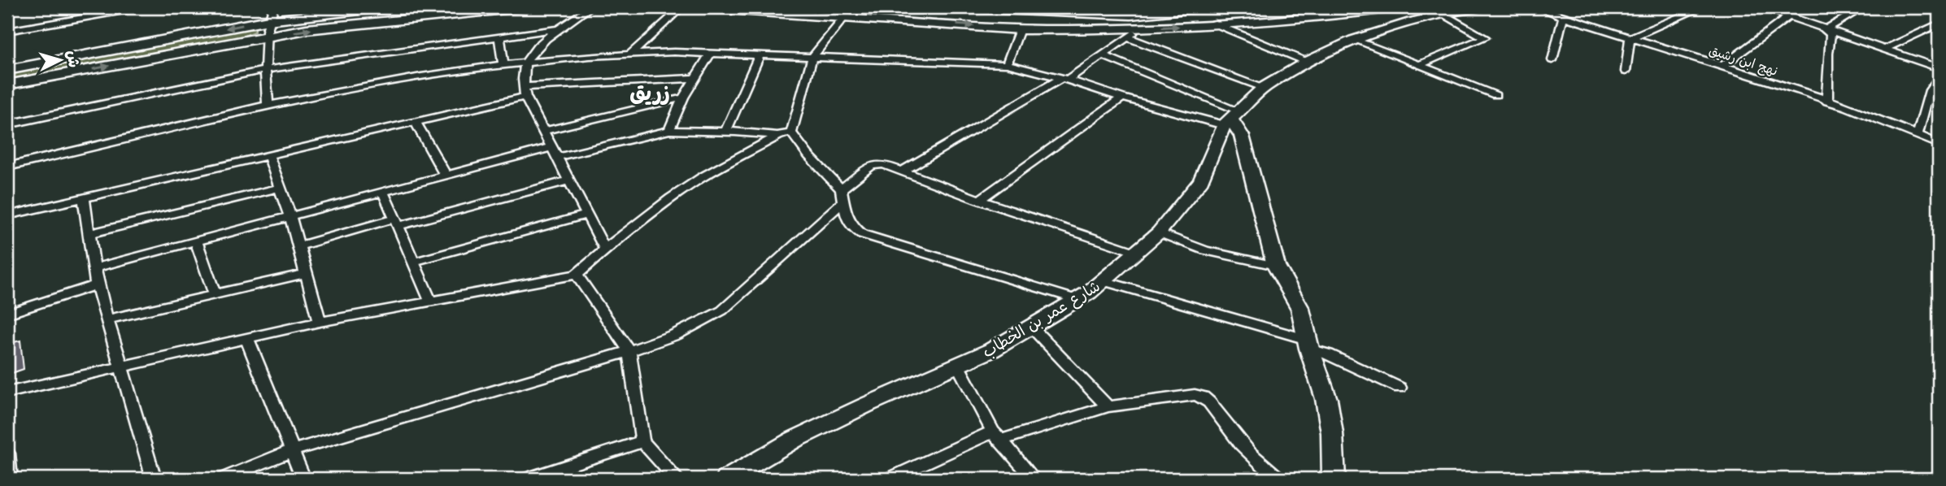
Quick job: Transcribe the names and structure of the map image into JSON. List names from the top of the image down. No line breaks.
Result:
{"streets":{"street":["نهج ابن رشيق","شارع عمر بن الخطاب"]},"districts":["زريق"],"north":"right"}
